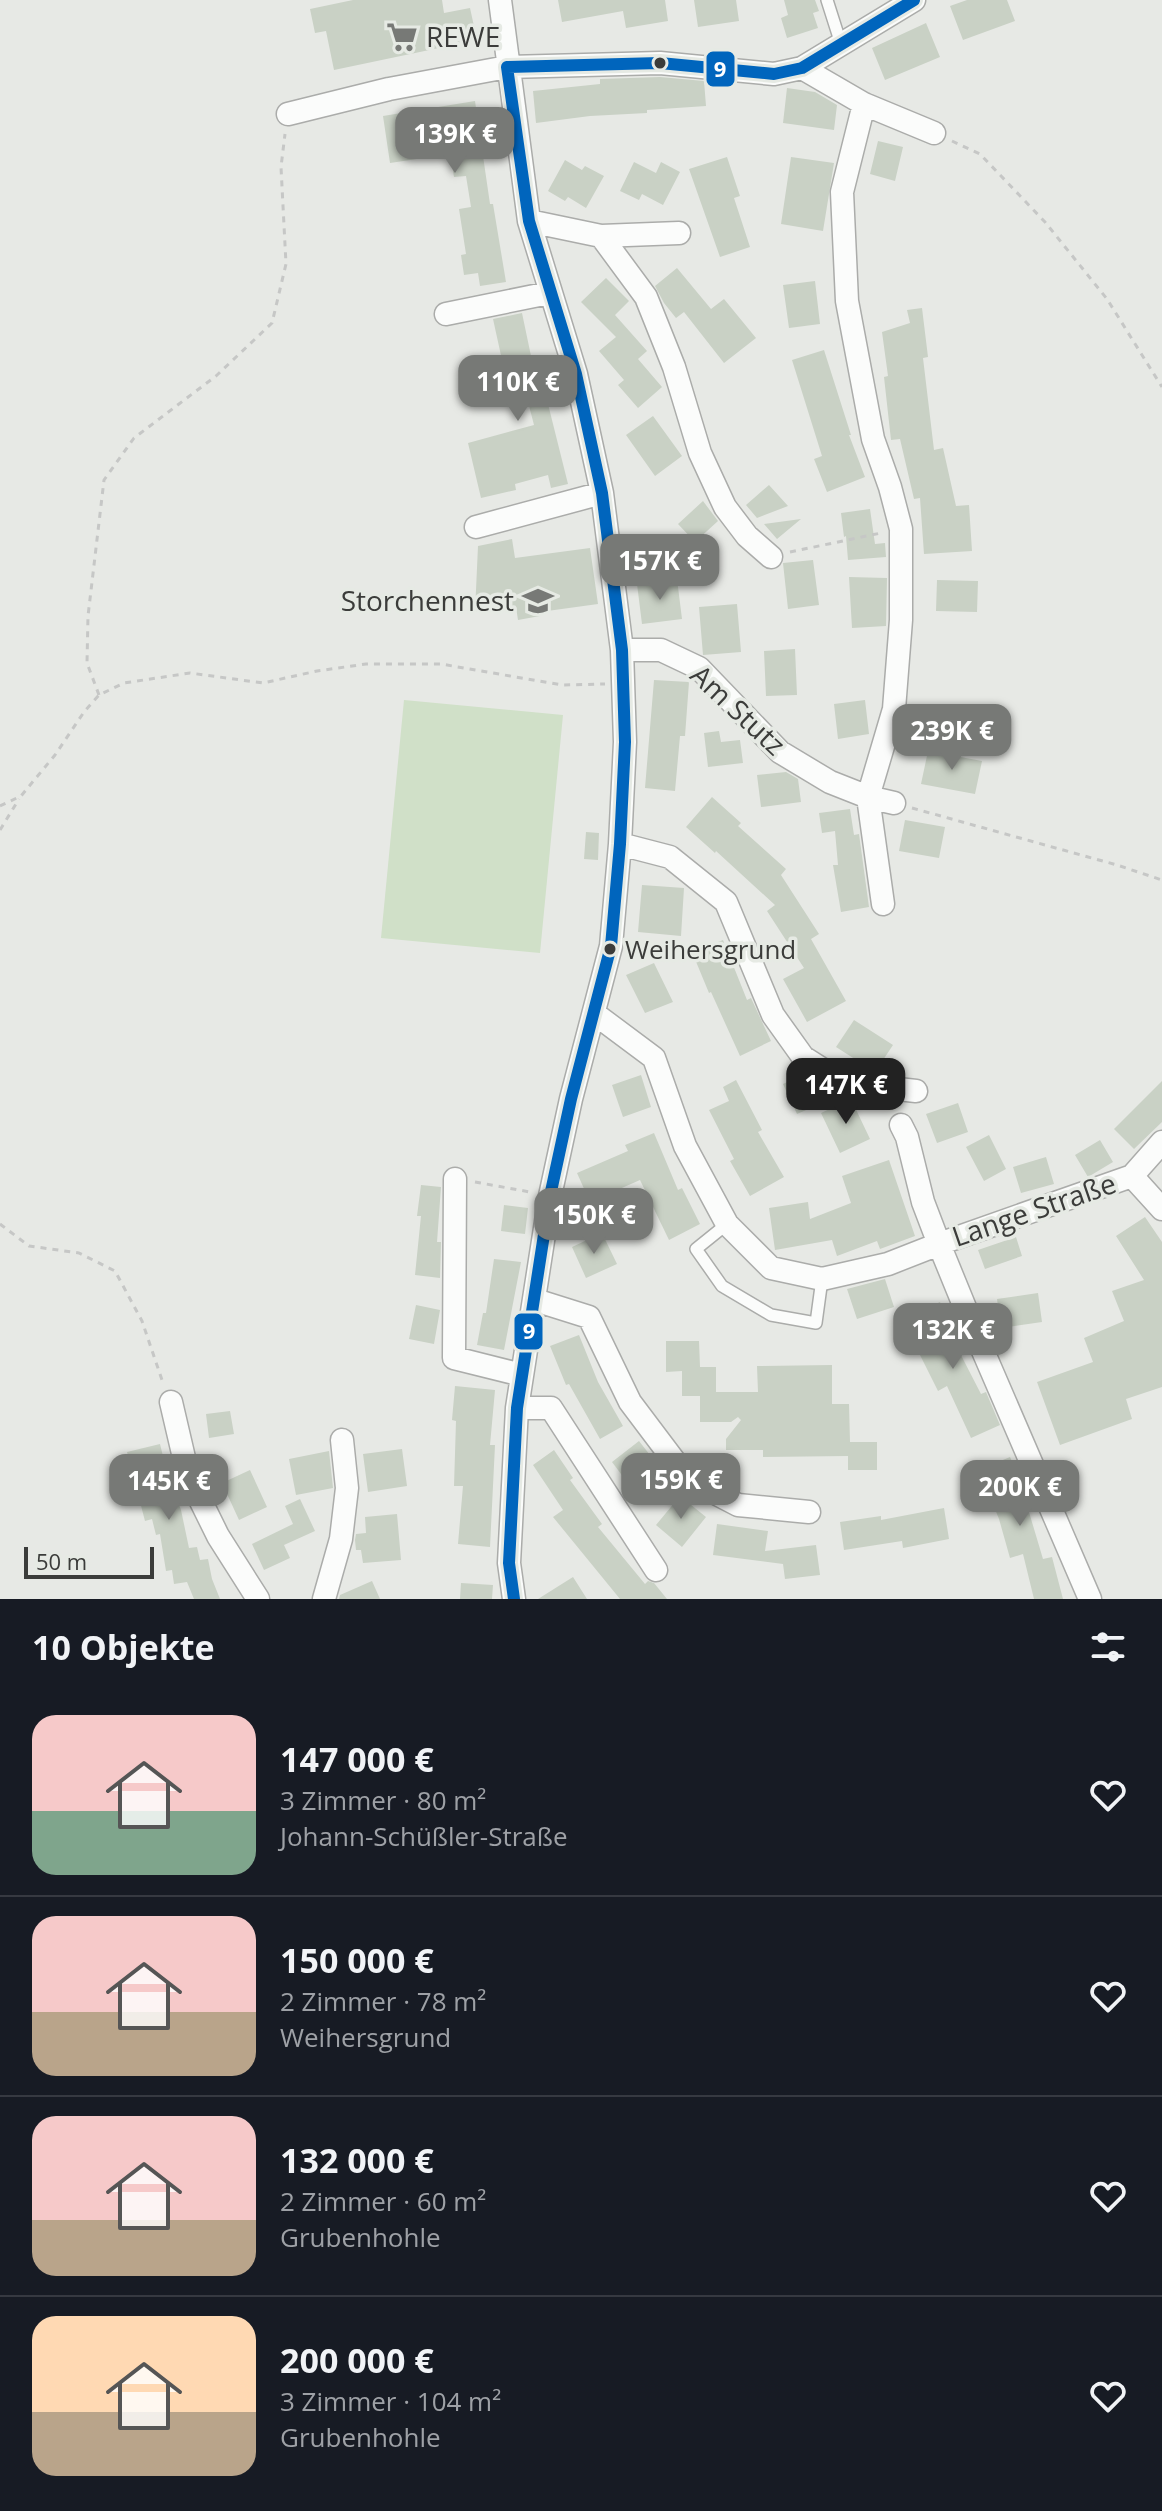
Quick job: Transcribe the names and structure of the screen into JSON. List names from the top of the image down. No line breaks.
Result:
{"streets":{"street":["Am Stutz","Lange Straße"]},"places":{"supermarket":["REWE"],"school or university":["Storchennest"],"other":["Weihersgrund"]},"lines":["transit line 9"],"scale_bar":"50 m","page":{"price":["139K €","110K €","157K €","239K €","147K €","150K €","132K €","159K €","145K €","200K €"],"scale":"50 m","heading":"10 Objekte","list":[{"name":"147 000 €","note":"3 Zimmer · 80 m² · Johann-Schüßler-Straße"},{"name":"150 000 €","note":"2 Zimmer · 78 m² · Weihersgrund"},{"name":"132 000 €","note":"2 Zimmer · 60 m² · Grubenhohle"},{"name":"200 000 €","note":"3 Zimmer · 104 m² · Grubenhohle"}]}}
